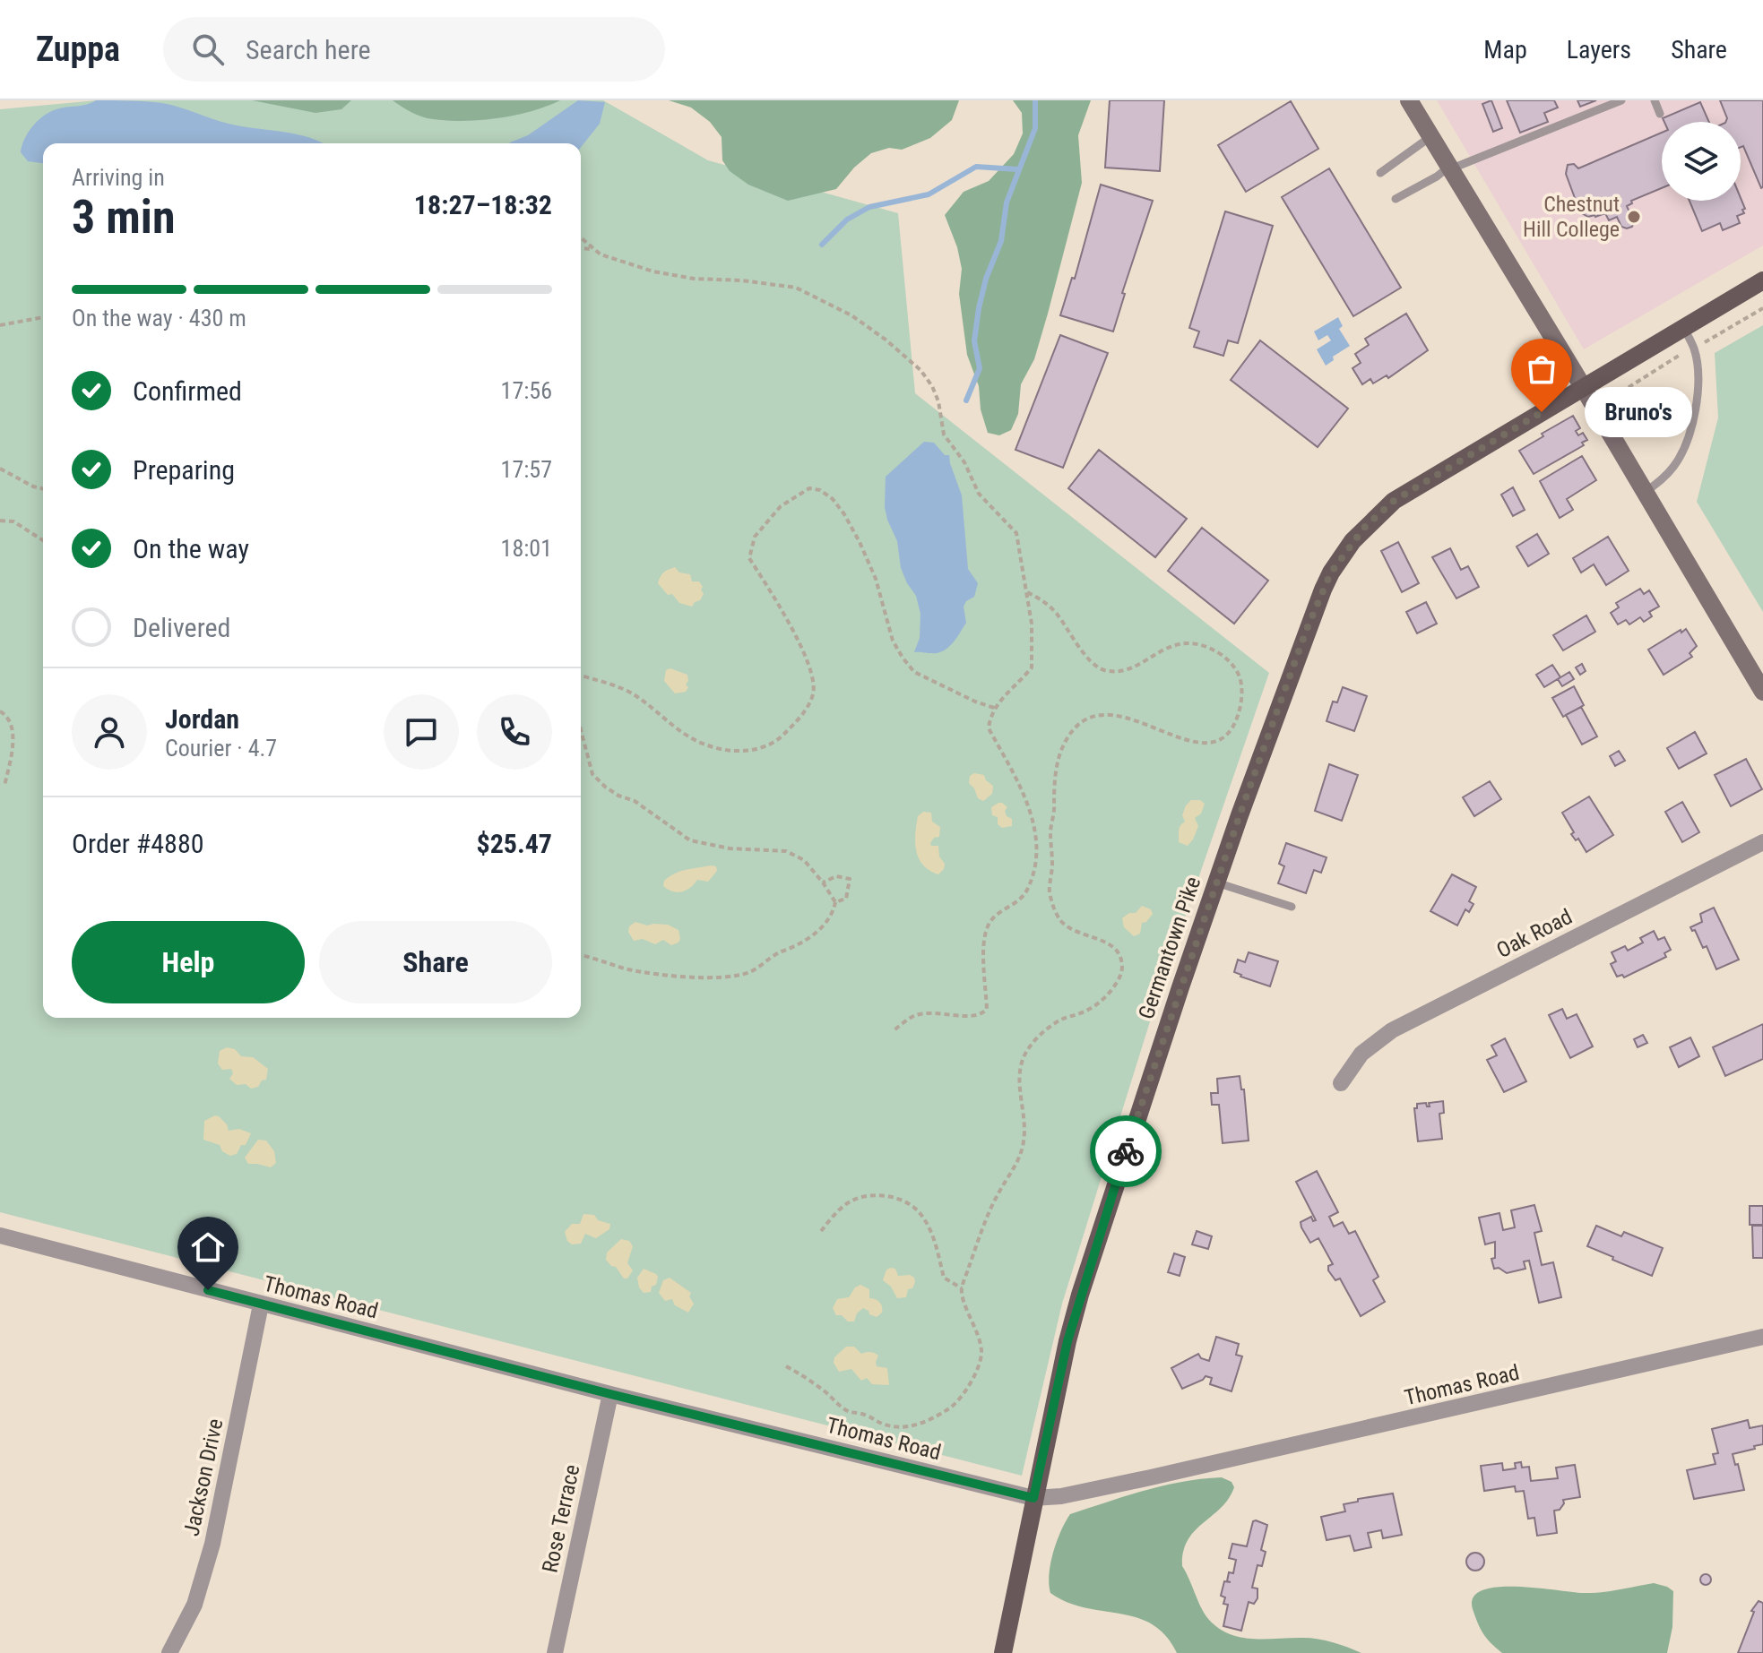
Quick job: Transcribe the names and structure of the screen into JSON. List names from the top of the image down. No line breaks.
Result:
{"streets":{"main road":["Germantown Pike"],"street":["Oak Road","Thomas Road","Jackson Drive","Rose Terrace"]},"crossings":[["Germantown Pike","Thomas Road"],["Thomas Road","Jackson Drive"],["Thomas Road","Rose Terrace"]],"places":["Chestnut Hill College","Bruno's"],"page":{"header":"Zuppa","search":"Search here","nav":["Map","Layers","Share"],"heading":["3 min","Arriving in","18:27–18:32"],"panel":["Jordan","Courier · 4.7","Order #4880","$25.47"],"bar":"On the way · 430 m","list":[["Confirmed","17:56"],["Preparing","17:57"],["On the way","18:01"],"Delivered"],"bubble":"Bruno's","buttons":["Help","Share"]}}
